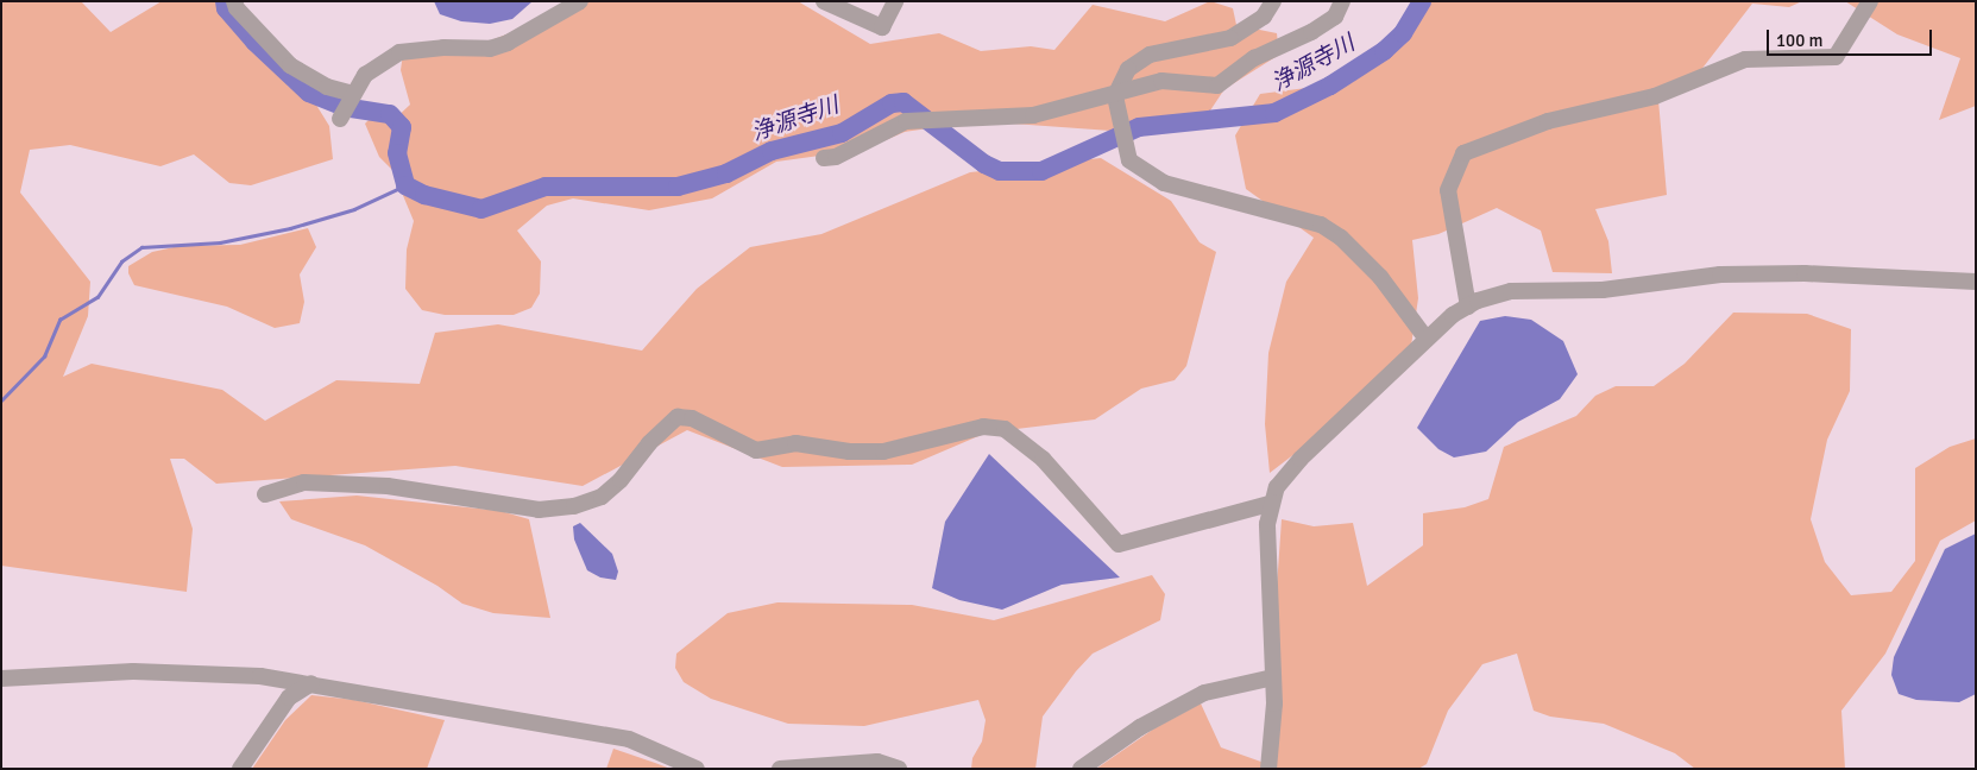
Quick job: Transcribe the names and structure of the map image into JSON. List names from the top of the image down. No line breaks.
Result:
{"water":["浄源寺川"],"scale_bar":"100 m"}
